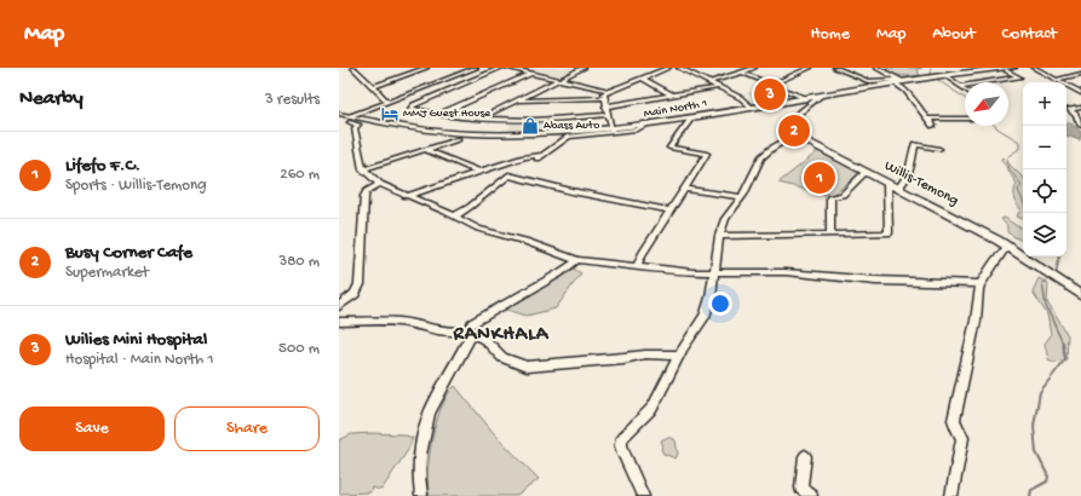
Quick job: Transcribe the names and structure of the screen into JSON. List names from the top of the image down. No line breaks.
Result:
{"streets":{"main road":["Main North 1","Willis-Temong"]},"districts":["RANKHALA"],"places":{"hotel":["MMJ Guest House"],"shop":["Abass Auto"]},"north":"bottom left","page":{"header":"Map","nav":["Home","Map","About","Contact"],"heading":["Nearby","3 results"],"pins":["3","2","1"],"map_buttons":["+","−"],"list":[{"mark":"1","name":"Lifefo F.C.","note":"Sports · Willis-Temong","value":"260 m"},{"mark":"2","name":"Busy Corner Cafe","note":"Supermarket","value":"380 m"},{"mark":"3","name":"Wilies Mini Hospital","note":"Hospital · Main North 1","value":"500 m"}],"buttons":["Save","Share"]}}
